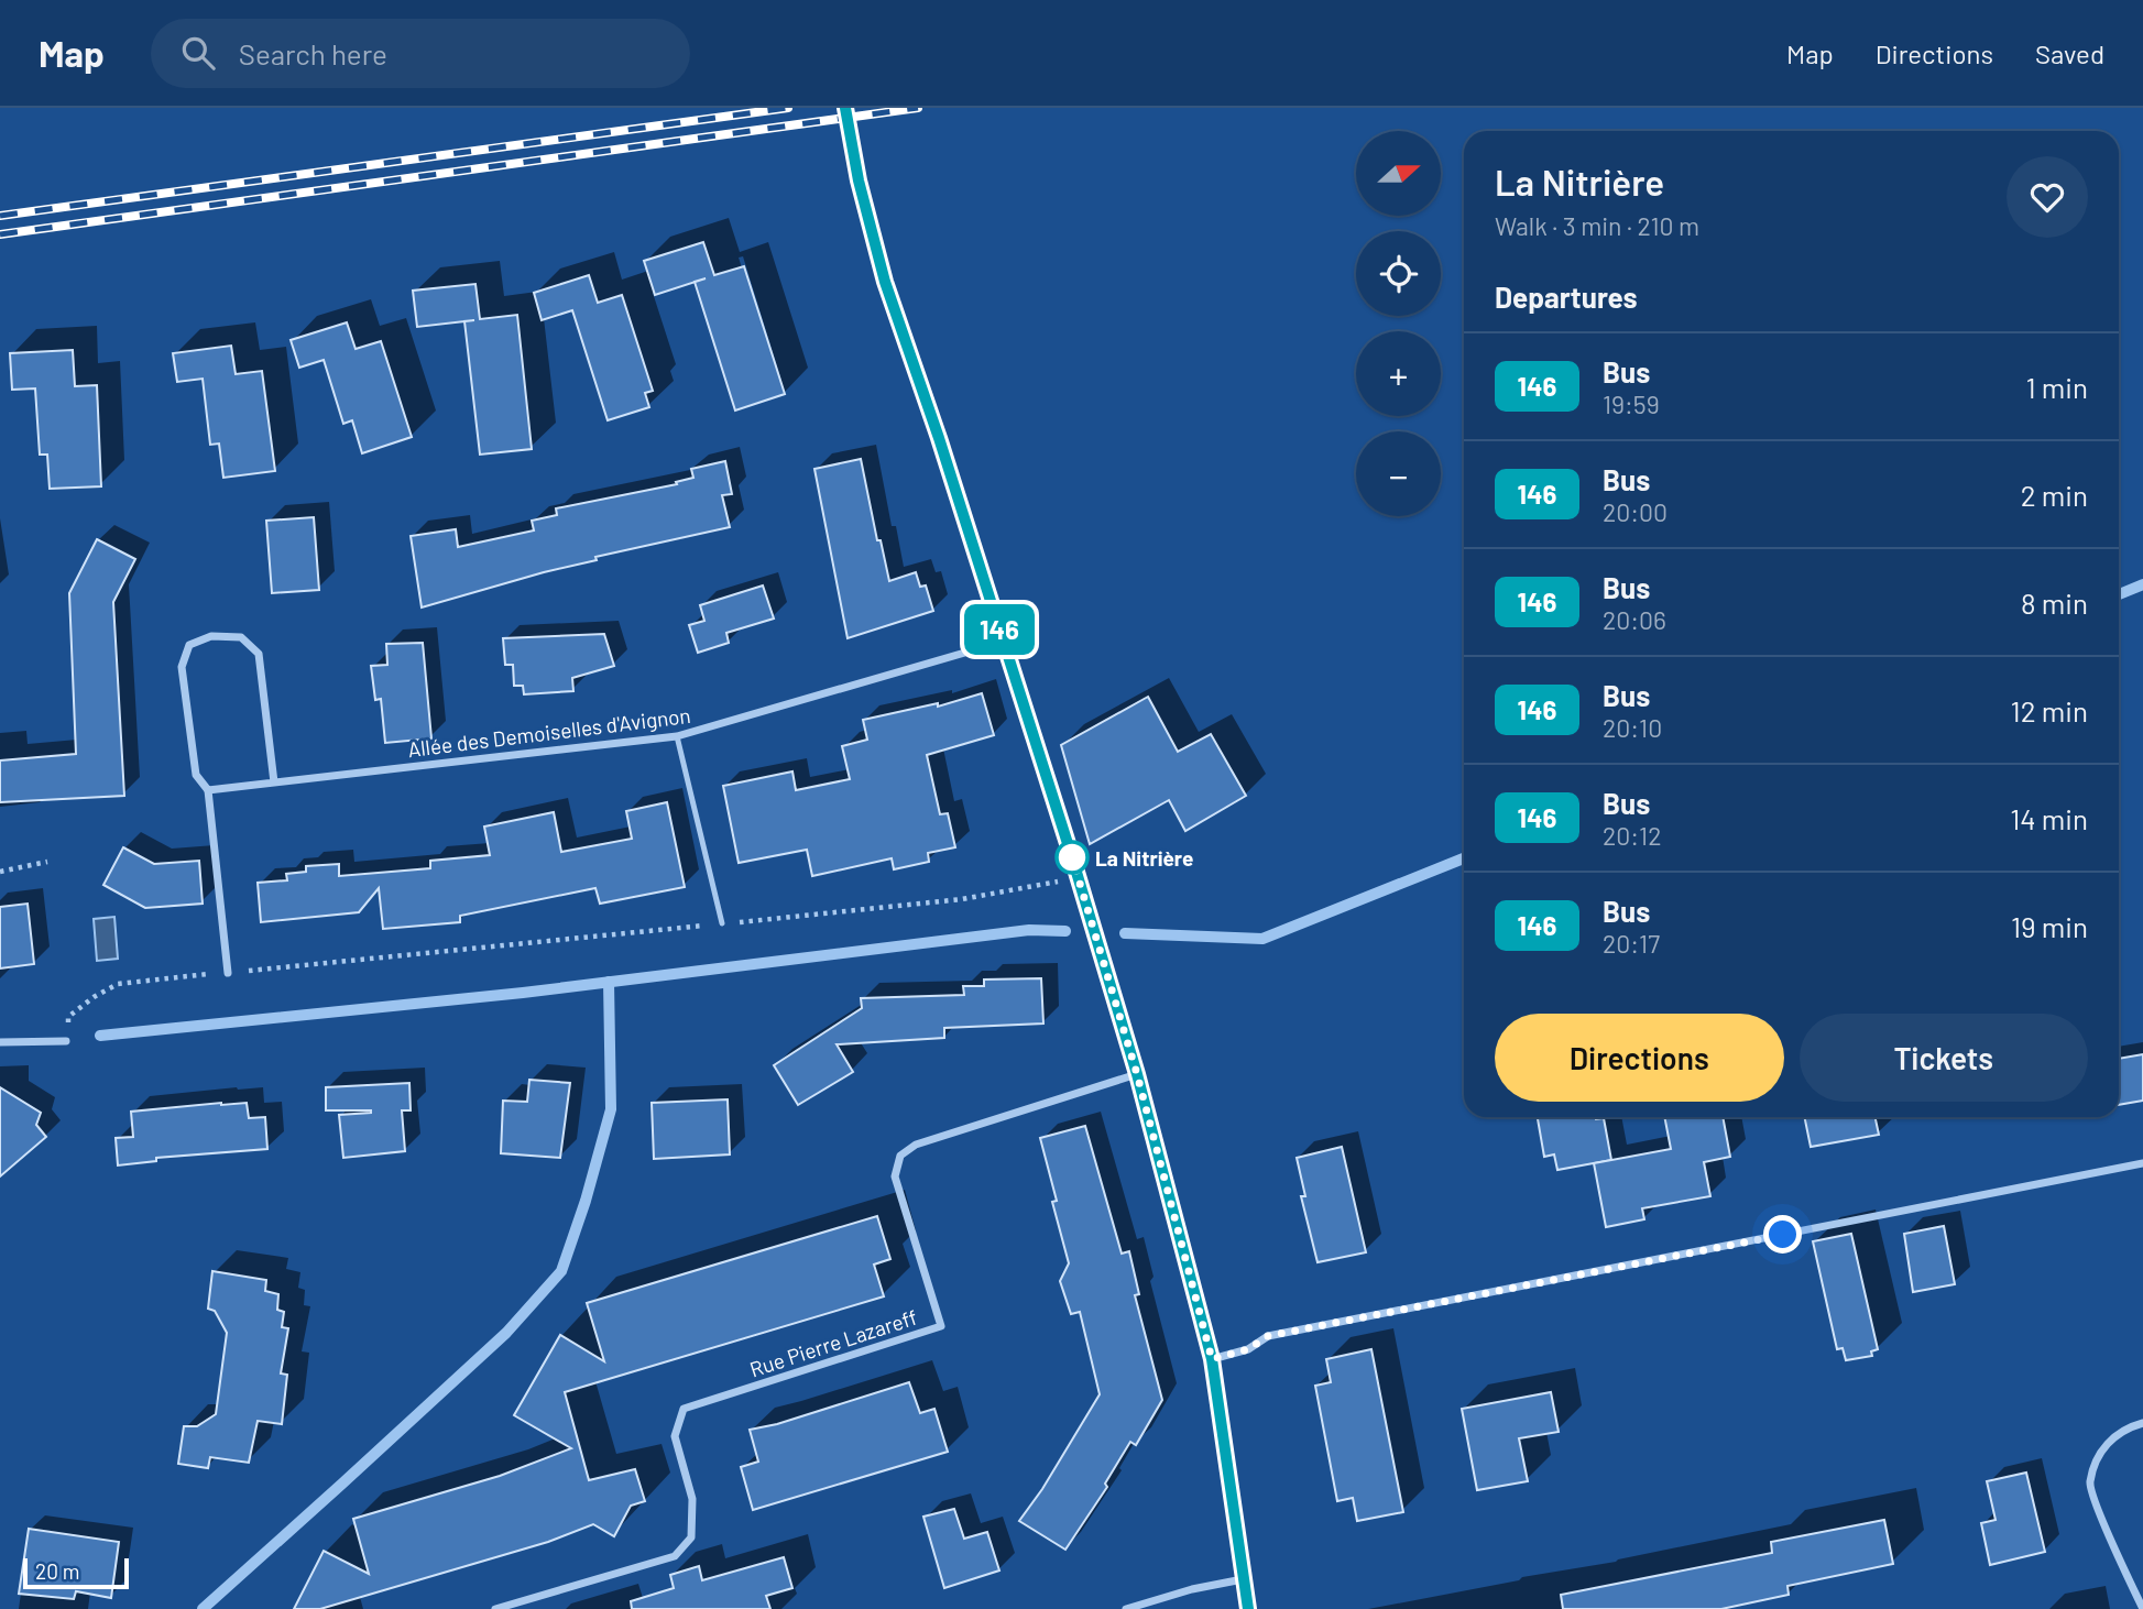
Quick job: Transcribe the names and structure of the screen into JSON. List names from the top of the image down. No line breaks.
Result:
{"streets":{"street":["Allée des Demoiselles d'Avignon","Rue Pierre Lazareff"]},"places":["La Nitrière"],"lines":["bus line 146"],"scale_bar":"20 m","north":"right","page":{"header":"Map","search":"Search here","nav":["Map","Directions","Saved"],"on_map":"146","map_buttons":["+","−"],"heading":[["La Nitrière","Walk · 3 min · 210 m"],"Departures"],"list":[{"mark":"146","name":"Bus","note":"19:59","value":"1 min"},{"mark":"146","name":"Bus","note":"20:00","value":"2 min"},{"mark":"146","name":"Bus","note":"20:06","value":"8 min"},{"mark":"146","name":"Bus","note":"20:10","value":"12 min"},{"mark":"146","name":"Bus","note":"20:12","value":"14 min"},{"mark":"146","name":"Bus","note":"20:17","value":"19 min"}],"buttons":["Directions","Tickets"],"scale":"20 m"}}
